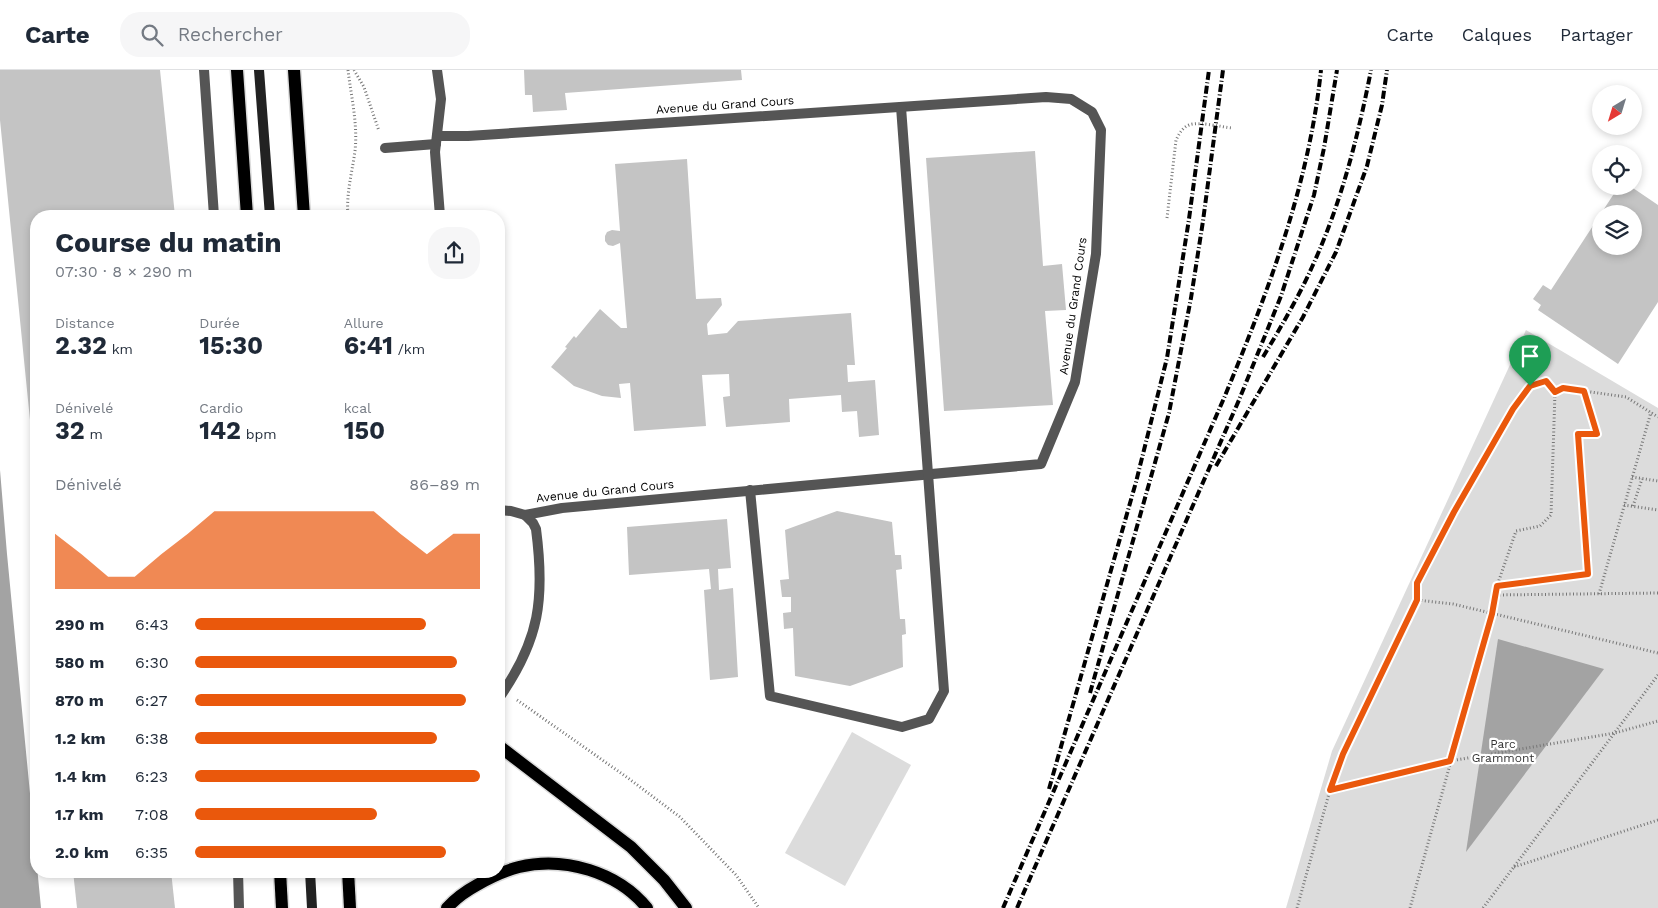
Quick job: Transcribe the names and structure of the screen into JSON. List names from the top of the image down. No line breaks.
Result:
{"streets":{"street":["Avenue du Grand Cours"]},"parks":["Parc Grammont"],"north":"bottom left","page":{"header":"Carte","search":"Rechercher","nav":["Carte","Calques","Partager"],"heading":["Course du matin","07:30 · 8 × 290 m"],"stats":[["Distance","2.32 km"],["Durée","15:30"],["Allure","6:41 /km"],["Dénivelé","32 m"],["Cardio","142 bpm"],["kcal","150"]],"chart":["Dénivelé","86–89 m"],"list":[{"name":"290 m","note":"6:43"},{"name":"580 m","note":"6:30"},{"name":"870 m","note":"6:27"},{"name":"1.2 km","note":"6:38"},{"name":"1.4 km","note":"6:23"},{"name":"1.7 km","note":"7:08"},{"name":"2.0 km","note":"6:35"}]}}
